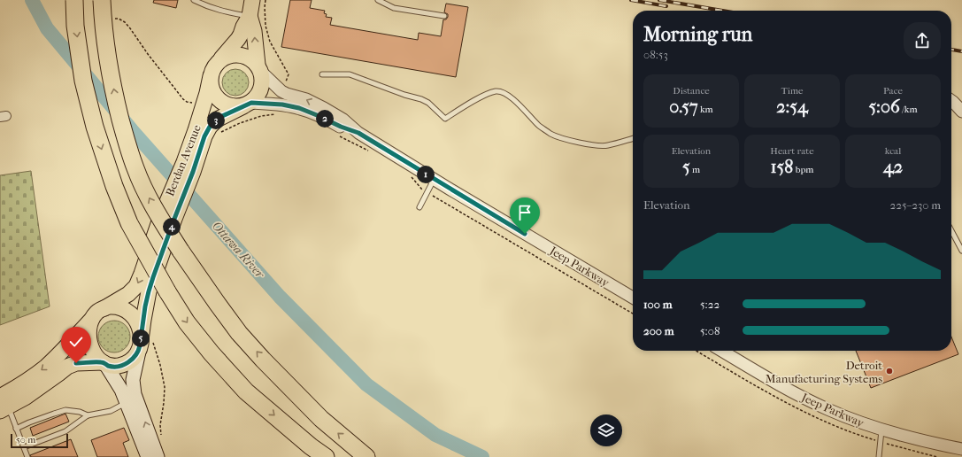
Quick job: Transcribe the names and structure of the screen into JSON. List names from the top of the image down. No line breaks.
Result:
{"streets":{"main road":["Berdan Avenue"],"street":["Jeep Parkway"]},"crossings":[["Berdan Avenue","Jeep Parkway"]],"one_way":["Berdan Avenue"],"water":["Ottawa River"],"places":["Detroit Manufacturing Systems"],"scale_bar":"50 m","page":{"heading":["Morning run","08:53"],"stats":[["Distance","0.57 km"],["Time","2:54"],["Pace","5:06 /km"],["Elevation","5 m"],["Heart rate","158 bpm"],["kcal","42"]],"pins":["2","3","1","4","5"],"chart":["Elevation","225–230 m"],"list":[{"name":"100 m","note":"5:22"},{"name":"200 m","note":"5:08"}],"scale":"50 m"}}
